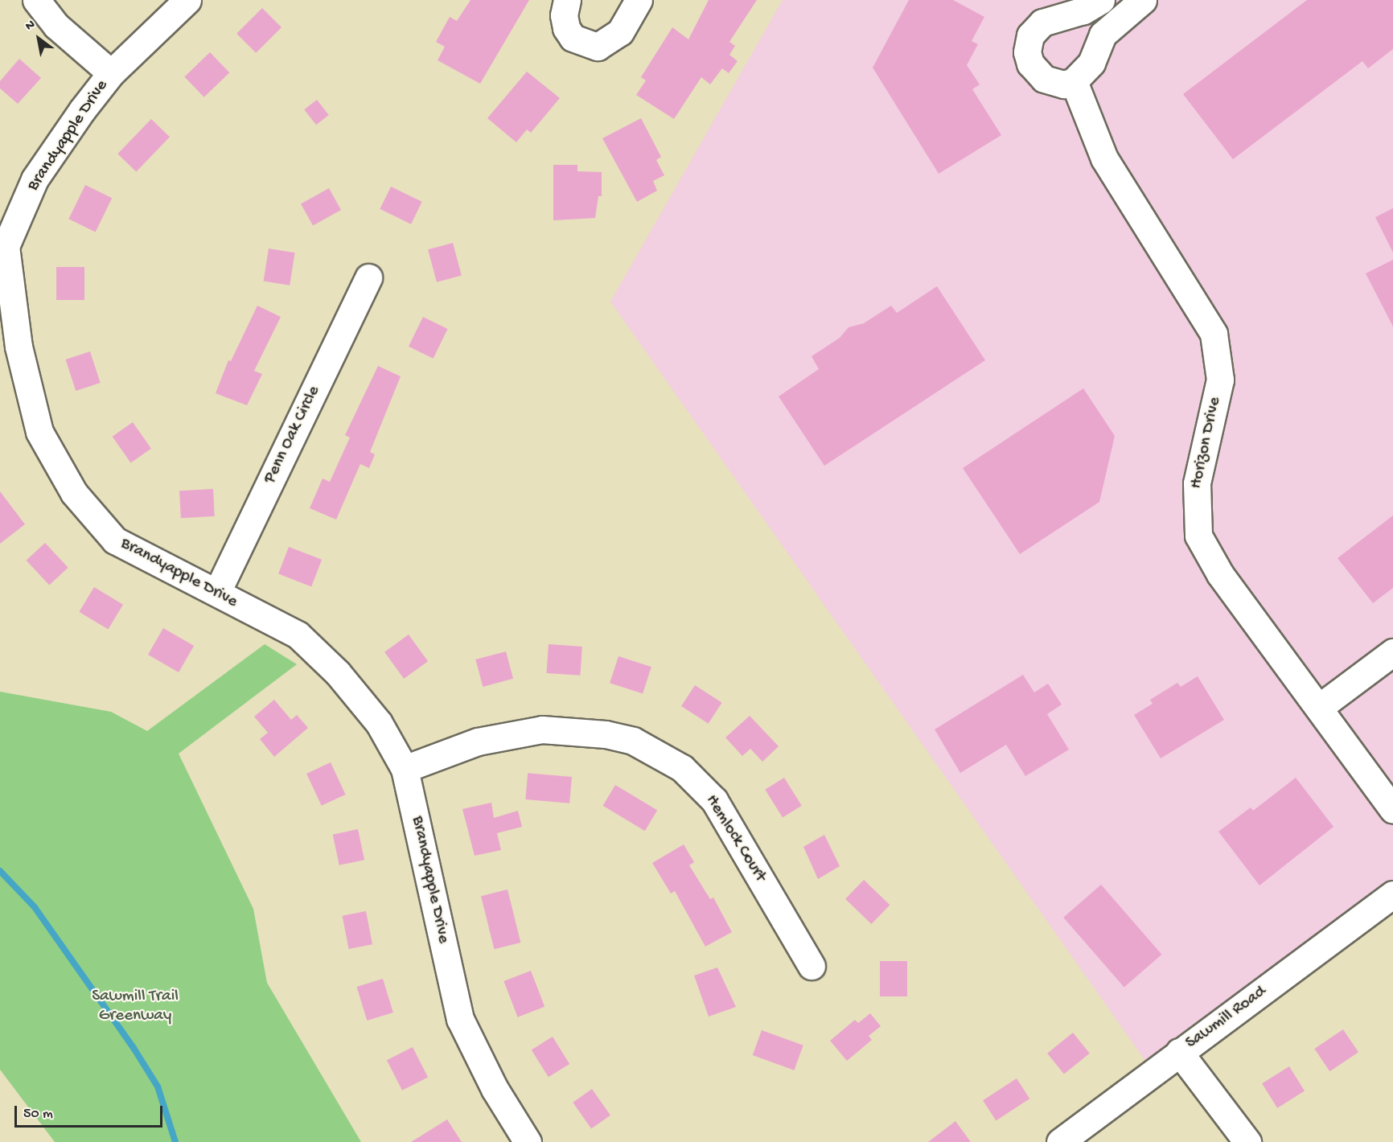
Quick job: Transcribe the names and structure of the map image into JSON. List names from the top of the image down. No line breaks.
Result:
{"streets":{"street":["Brandyapple Drive","Penn Oak Circle","Horizon Drive","Hemlock Court","Sawmill Road"]},"crossings":[["Brandyapple Drive","Penn Oak Circle"],["Brandyapple Drive","Hemlock Court"]],"parks":["Sawmill Trail Greenway"],"scale_bar":"50 m","north":"top left"}
